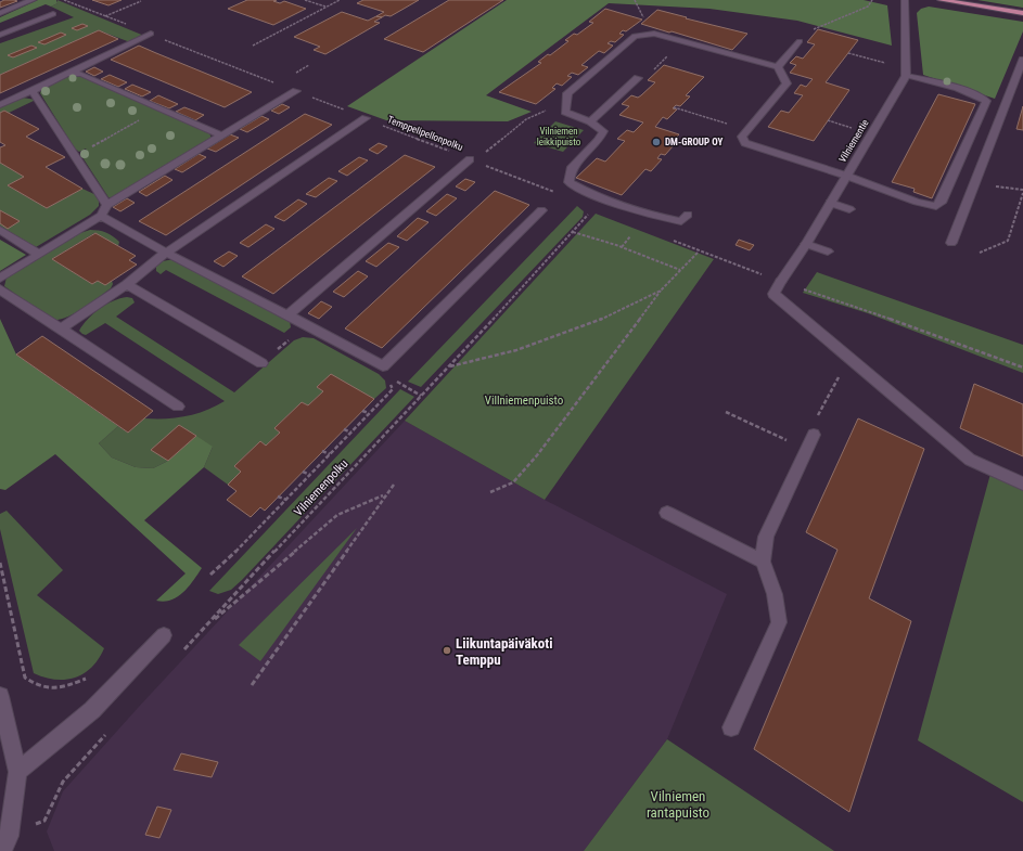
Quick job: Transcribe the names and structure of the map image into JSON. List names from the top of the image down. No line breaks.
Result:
{"streets":{"street":["Vilniementie"],"path":["Temppelipellonpolku","Vilniemenpolku"]},"parks":["Vilniemen leikkipuisto","Villniemenpuisto","Vilniemen rantapuisto"],"places":["DM-GROUP OY","Liikuntapäiväkoti Temppu"]}
